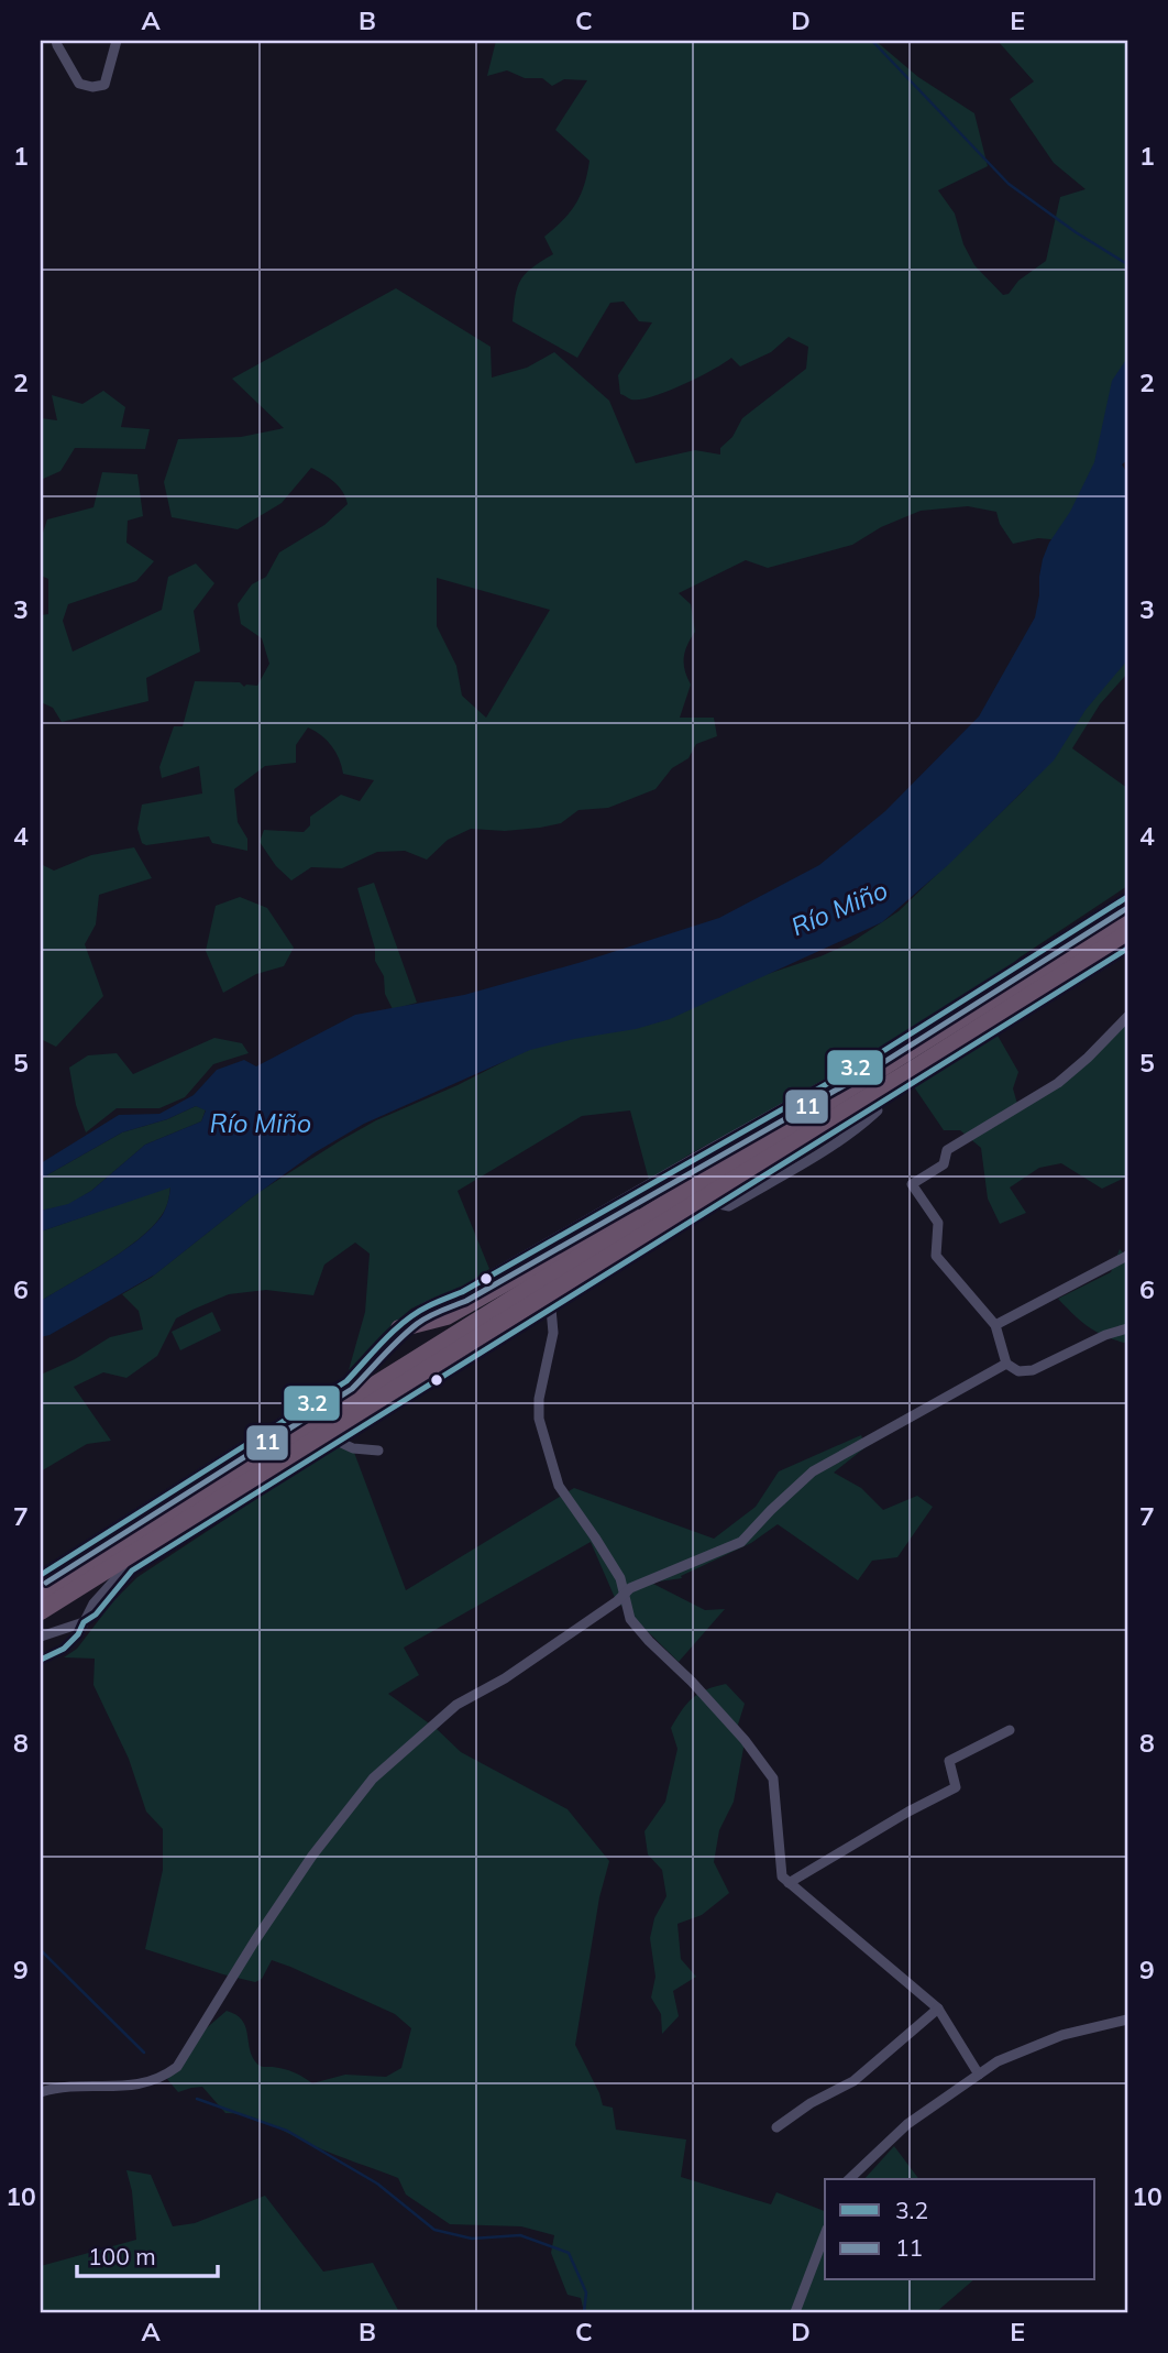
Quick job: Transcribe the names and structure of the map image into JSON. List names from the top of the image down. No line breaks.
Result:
{"water":["Río Miño"],"lines":["transit line 3.2","transit line 11"],"legend":["3.2","11"],"scale_bar":"100 m","grid":{"columns":["A","B","C","D","E"],"rows":["1","2","3","4","5","6","7","8","9","10"]}}
